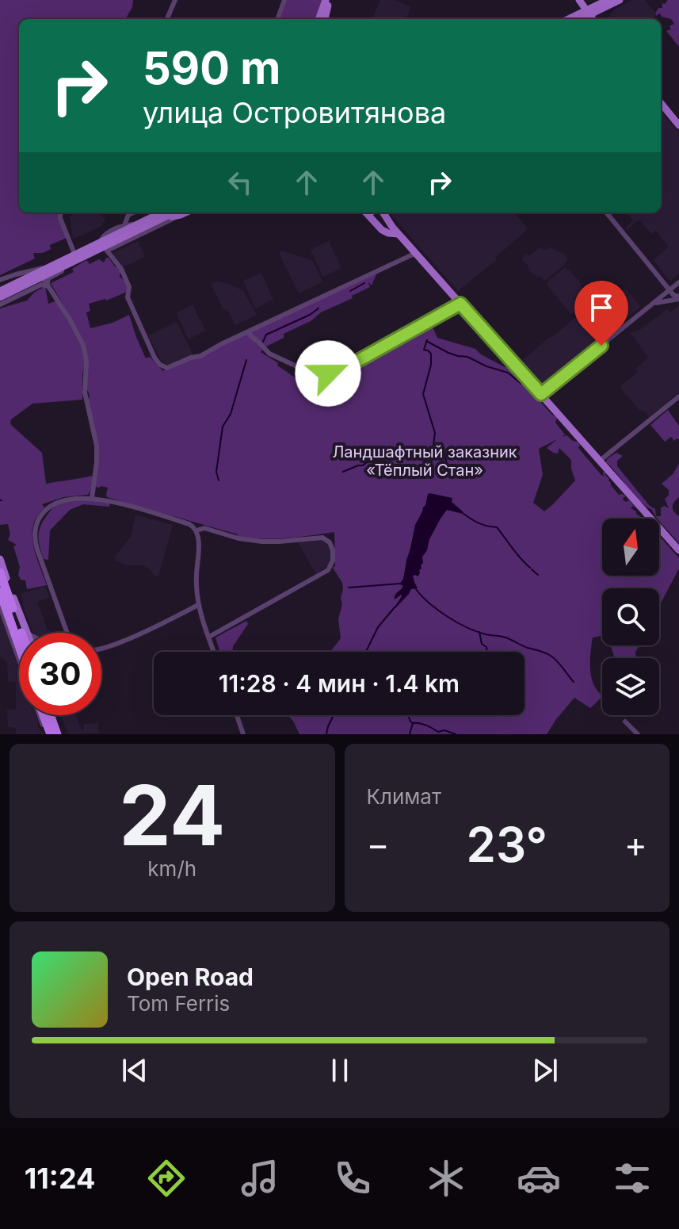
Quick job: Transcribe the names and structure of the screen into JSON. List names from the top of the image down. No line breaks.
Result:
{"parks":["Ландшафтный заказник «Тёплый Стан»"],"north":"top","page":{"turn":["590 m","улица Островитянова"],"limit":"30","trip":"11:28 · 4 мин · 1.4 km","tile":[["24","km/h"],"Климат"],"heat":["−","23°","+"],"song":["Open Road","Tom Ferris"],"tabs":"11:24"}}
